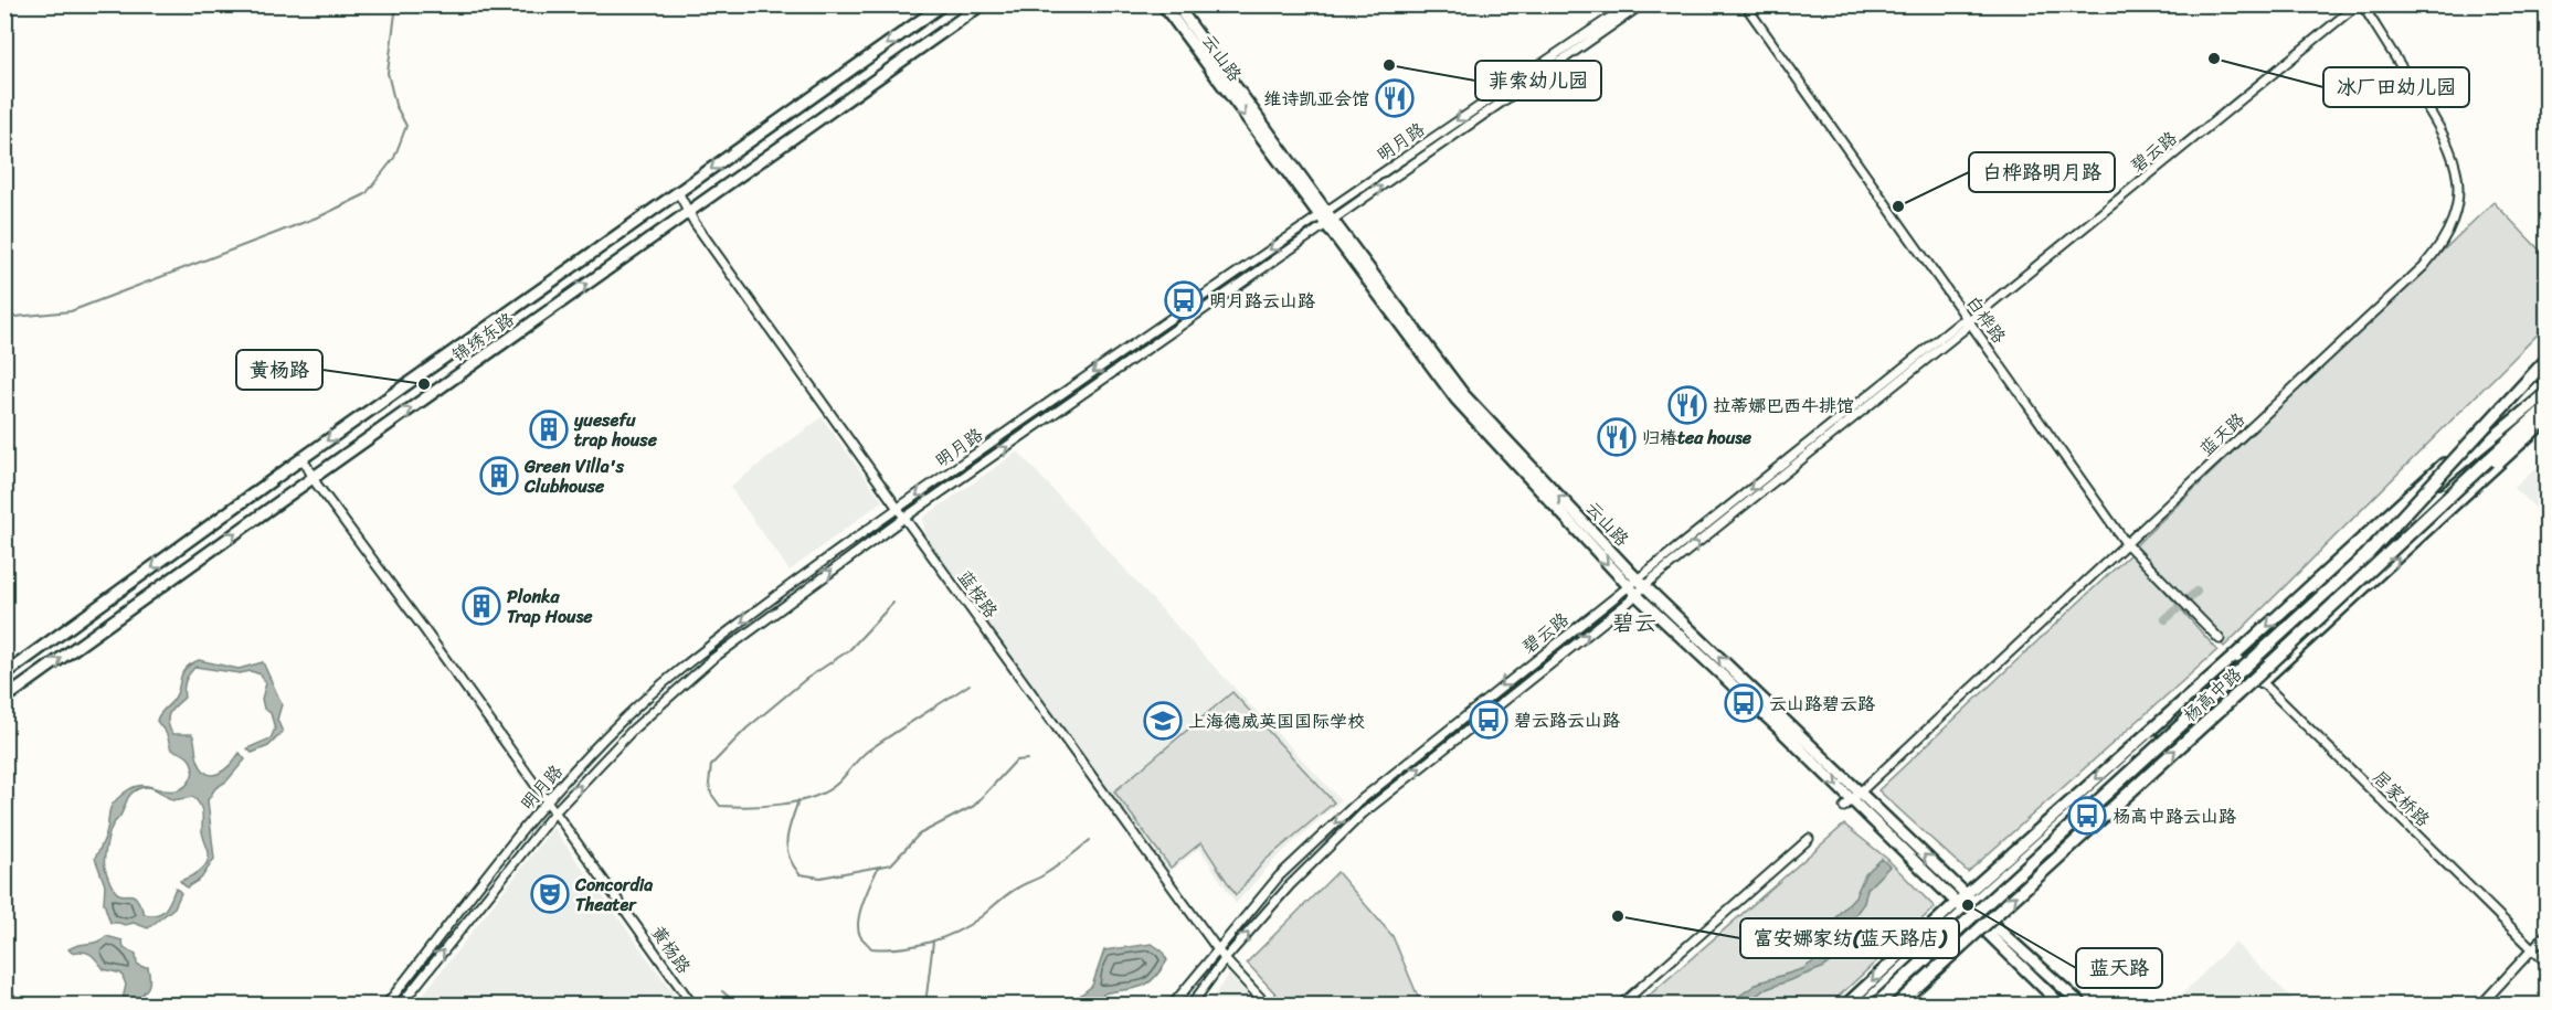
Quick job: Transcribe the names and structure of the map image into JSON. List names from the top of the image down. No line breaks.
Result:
{"streets":{"highway":["杨高中路"],"main road":["云山路","锦绣东路"],"street":["明月路","碧云路","白桦路","蓝天路","蓝桉路","居家桥路","黄杨路"]},"crossings":[["云山路","明月路"],["云山路","碧云路"],["云山路","蓝天路"],["云山路","杨高中路"],["明月路","蓝桉路"],["明月路","黄杨路"],["碧云路","白桦路"],["碧云路","蓝天路"],["碧云路","蓝桉路"],["白桦路","蓝天路"],["锦绣东路","蓝桉路"],["锦绣东路","黄杨路"],["杨高中路","居家桥路"]],"districts":["碧云"],"places":{"other":["冰厂田幼儿园","菲索幼儿园","白桦路明月路","黄杨路","蓝天路","富安娜家纺(蓝天路店)"],"restaurant":["维诗凯亚会馆","拉蒂娜巴西牛排馆","归椿tea house"],"bus stop":["明月路云山路","云山路碧云路","碧云路云山路","杨高中路云山路"],"building":["yuesefu trap house","Green Villa's Clubhouse","Plonka Trap House"],"school or university":["上海德威英国国际学校"],"theatre":["Concordia Theater"]}}
